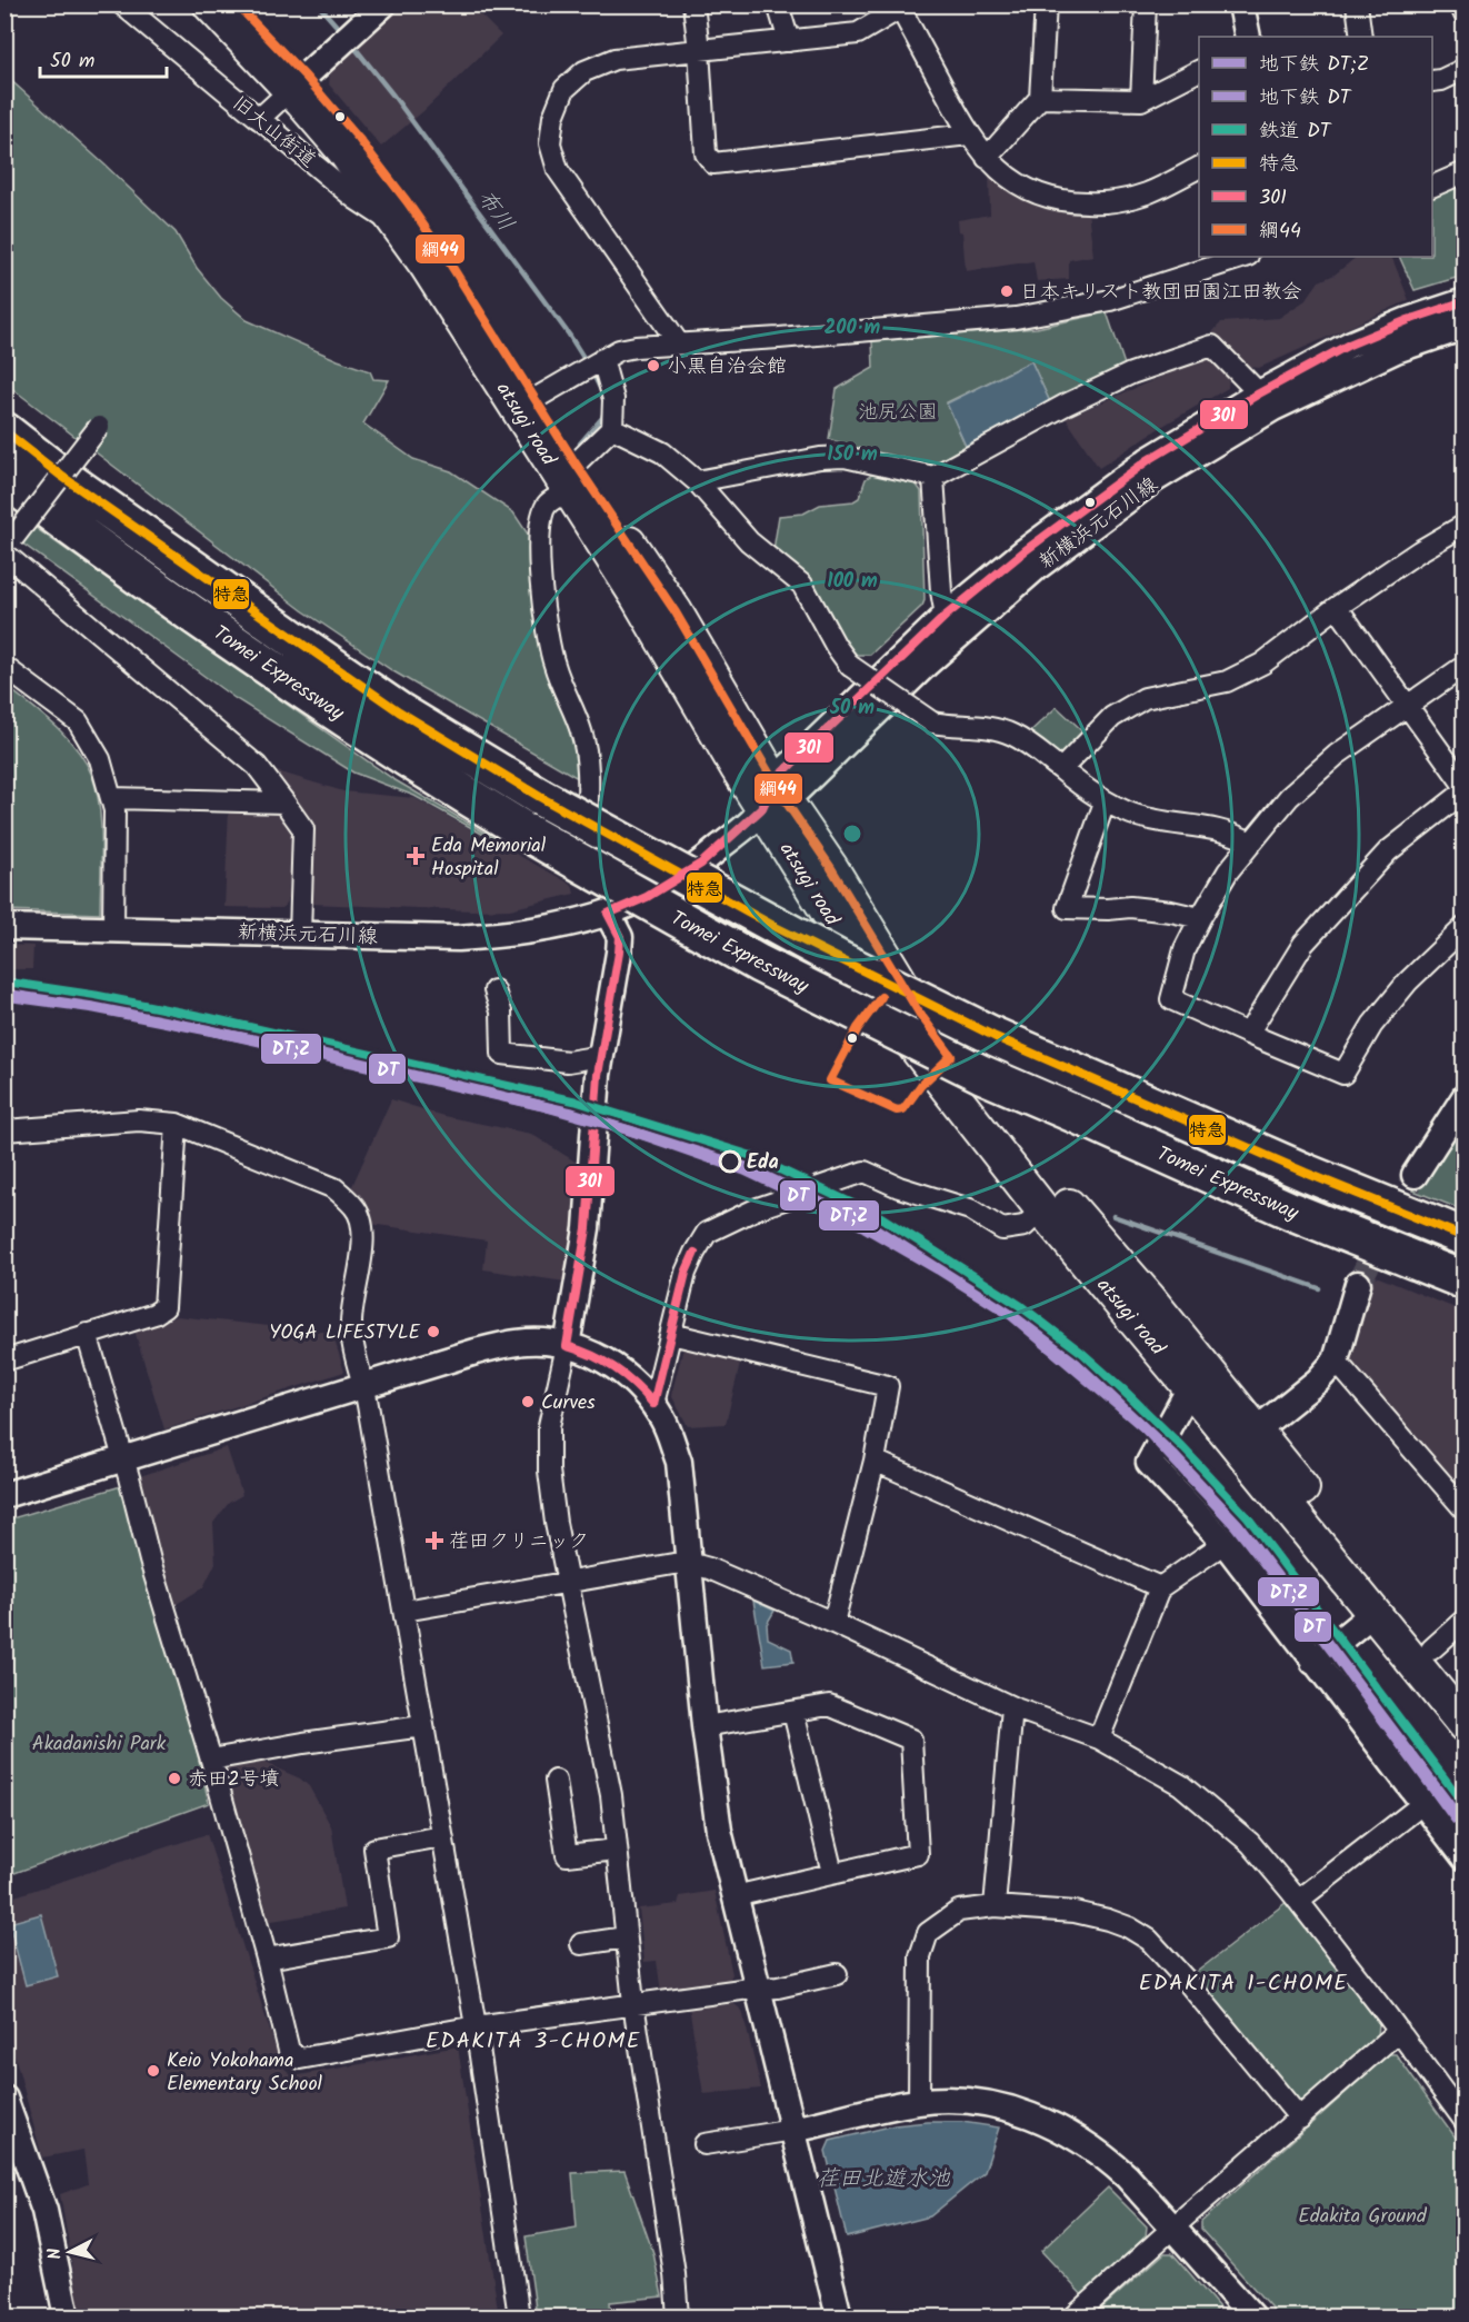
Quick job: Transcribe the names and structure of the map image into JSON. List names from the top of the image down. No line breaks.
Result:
{"streets":{"highway":["atsugi road","Tomei Expressway"],"street":["旧大山街道","新横浜元石川線"]},"crossings":[["旧大山街道","atsugi road"],["atsugi road","新横浜元石川線"]],"districts":["EDAKITA 1-CHOME","EDAKITA 3-CHOME"],"water":["布川","荏田北遊水池"],"parks":["池尻公園","Akadanishi Park","Edakita Ground"],"places":{"other":["日本キリスト教団田園江田教会","小黒自治会館","Eda","YOGA LIFESTYLE","Curves","赤田2号墳","Keio Yokohama Elementary School"],"health":["Eda Memorial Hospital","荏田クリニック"]},"lines":["transit line 綱44","transit line 301","transit line 特急","rail line DT","metro line DT;Z","metro line DT"],"legend":["地下鉄 DT;Z","地下鉄 DT","鉄道 DT","特急","301","綱44"],"scale_bar":"50 m","north":"left","rings":["200 m","150 m","100 m","50 m"]}
